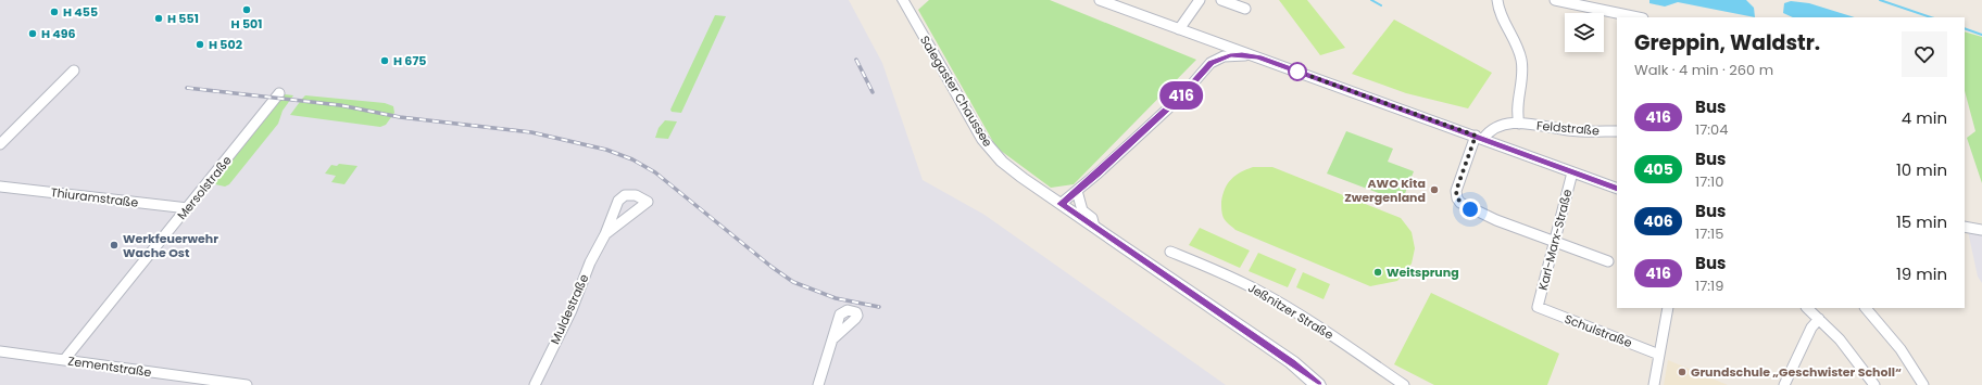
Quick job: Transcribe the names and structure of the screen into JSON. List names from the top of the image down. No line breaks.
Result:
{"streets":{"main road":["Salegaster Chaussee"],"street":["Feldstraße","Mersolstraße","Thiuramstraße","Karl-Marx-Straße","Muldestraße","Jeßnitzer Straße","Schulstraße","Zementstraße"]},"crossings":[["Mersolstraße","Thiuramstraße"],["Mersolstraße","Zementstraße"],["Karl-Marx-Straße","Schulstraße"]],"places":["H 501","H 455","H 551","H 496","H 502","H 675","AWO Kita Zwergenland","Werkfeuerwehr Wache Ost","Weitsprung","Grundschule „Geschwister Scholl“"],"lines":["bus line 416"],"page":{"on_map":"416","heading":["Greppin, Waldstr.","Walk · 4 min · 260 m"],"list":[{"mark":"416","name":"Bus","note":"17:04","value":"4 min"},{"mark":"405","name":"Bus","note":"17:10","value":"10 min"},{"mark":"406","name":"Bus","note":"17:15","value":"15 min"},{"mark":"416","name":"Bus","note":"17:19","value":"19 min"}]}}
